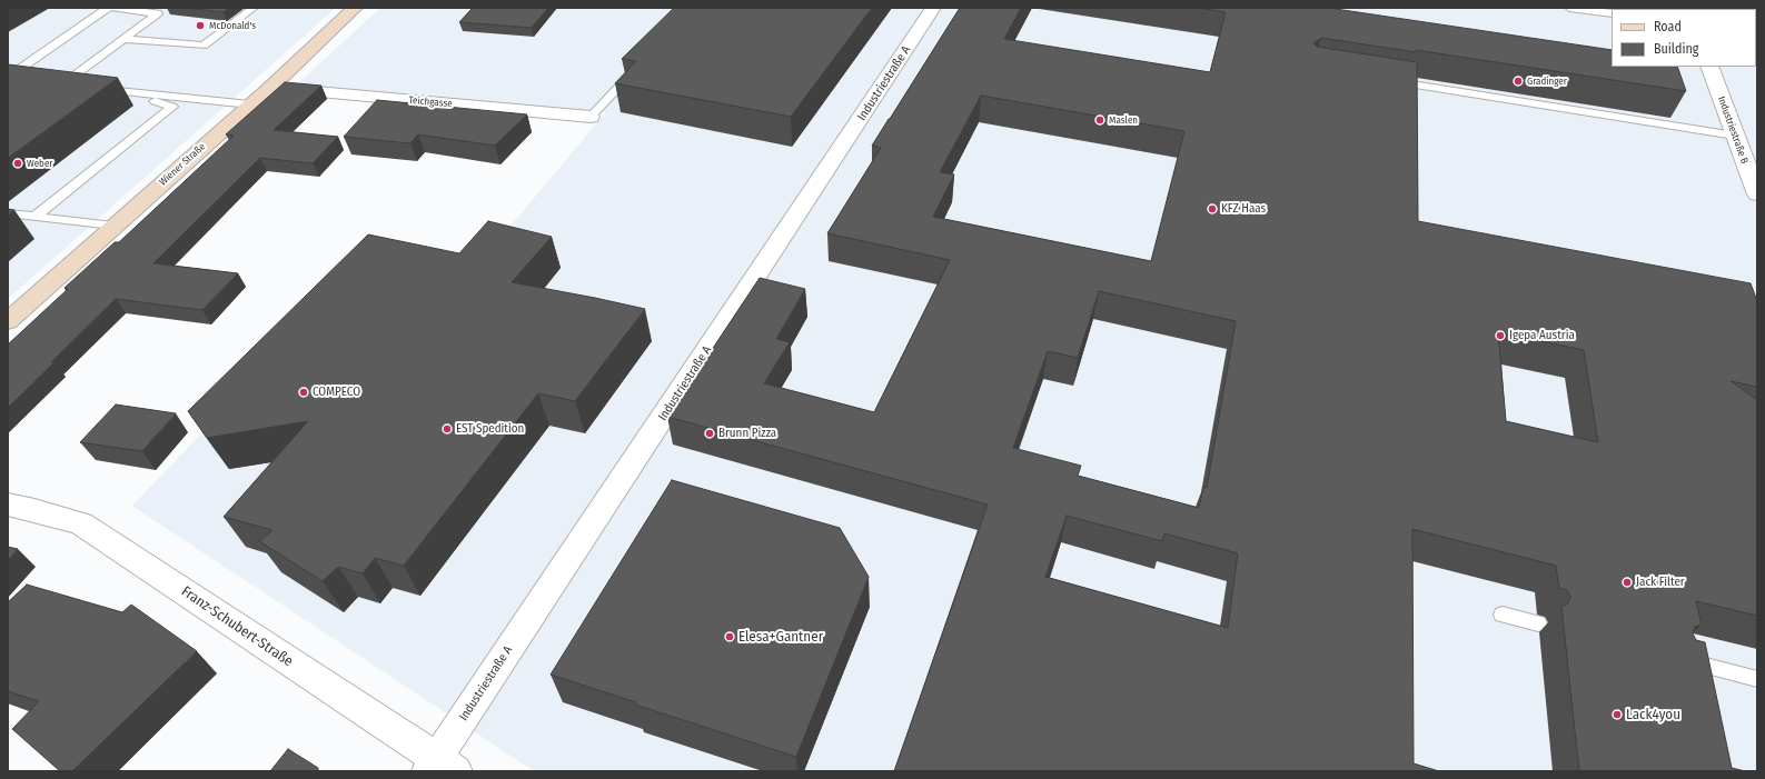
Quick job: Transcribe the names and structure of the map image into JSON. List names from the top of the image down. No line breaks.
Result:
{"streets":{"main road":["Wiener Straße"],"street":["Industriestraße A","Teichgasse","Industriestraße B","Franz-Schubert-Straße"]},"crossings":[["Industriestraße A","Franz-Schubert-Straße"],["Teichgasse","Wiener Straße"]],"places":["McDonald's","Gradinger","Maslen","Weber","KFZ Haas","Igepa Austria","COMPECO","EST Spedition","Brunn Pizza","Jack Filter","Elesa+Gantner","Lack4you"],"legend":["Road","Building"]}
